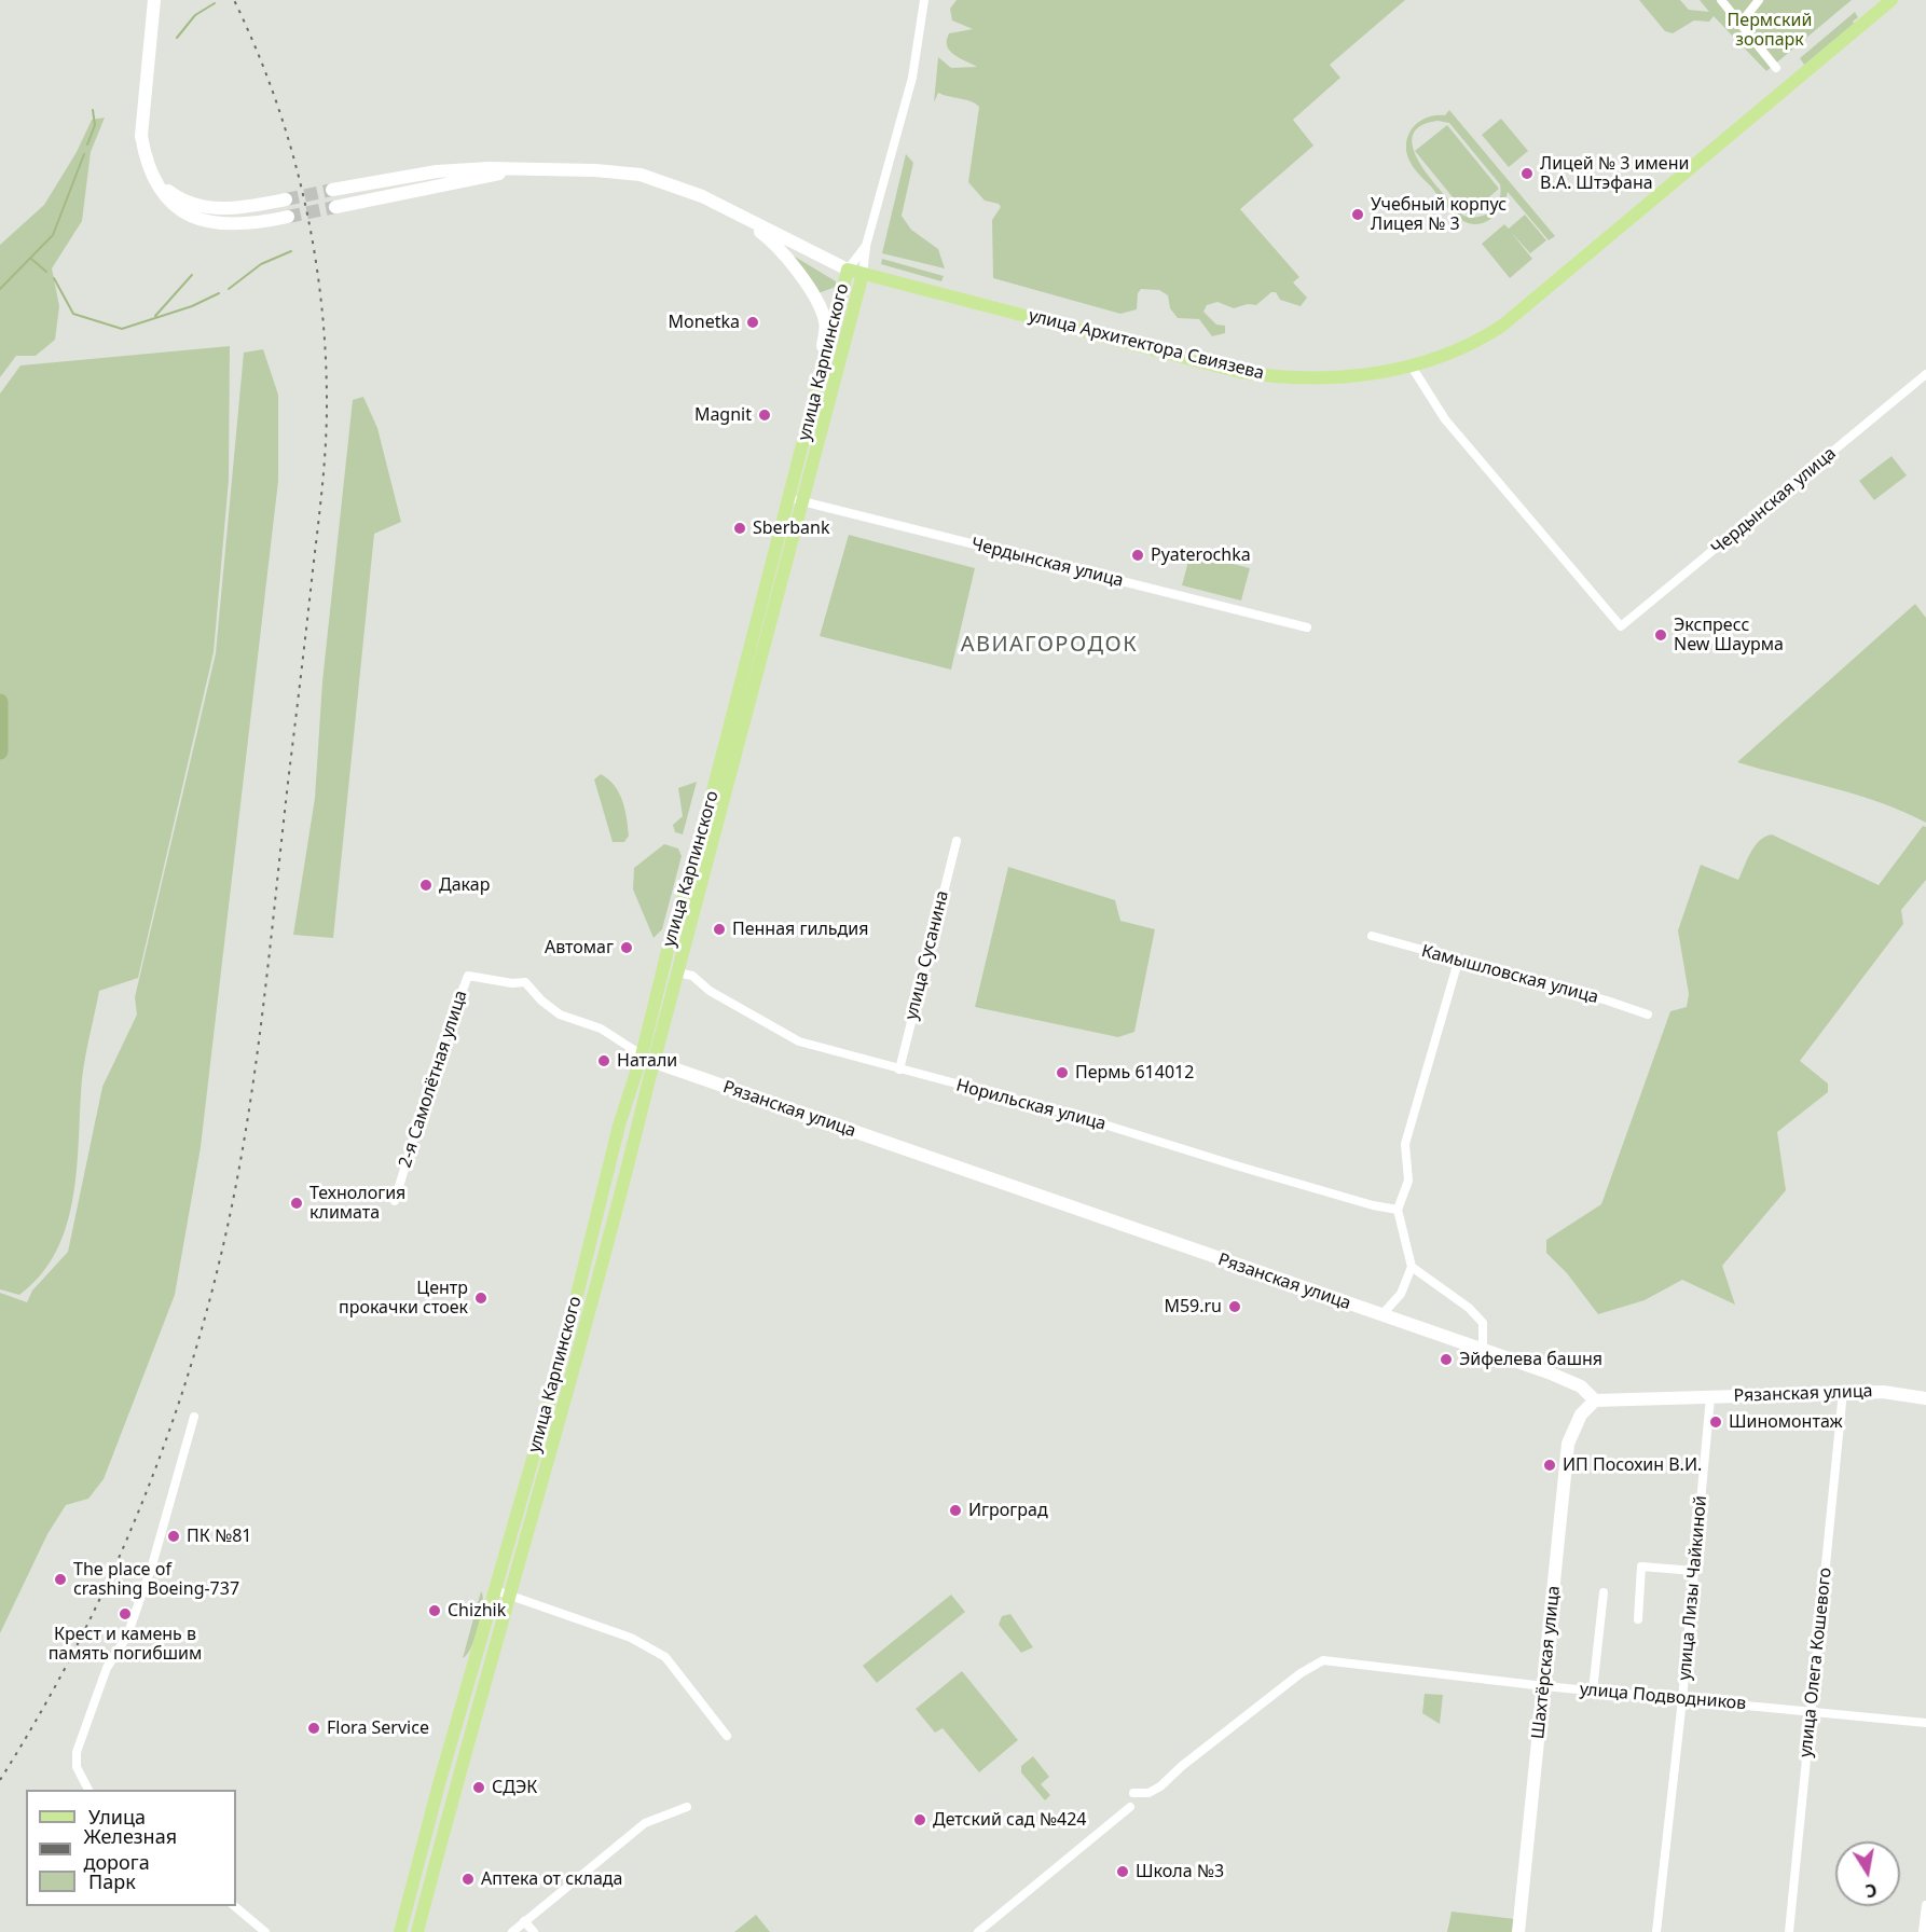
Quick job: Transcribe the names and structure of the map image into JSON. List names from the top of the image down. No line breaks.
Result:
{"streets":{"main road":["улица Архитектора Свиязева","улица Карпинского","Рязанская улица","Шахтёрская улица"],"street":["Чердынская улица","улица Сусанина","Камышловская улица","2-я Самолётная улица","Норильская улица","улица Лизы Чайкиной","улица Олега Кошевого","улица Подводников"]},"crossings":[["улица Архитектора Свиязева","улица Карпинского"],["улица Архитектора Свиязева","Чердынская улица"],["улица Карпинского","Чердынская улица"],["улица Карпинского","2-я Самолётная улица"],["улица Карпинского","Норильская улица"],["улица Карпинского","Рязанская улица"],["улица Сусанина","Норильская улица"],["2-я Самолётная улица","Рязанская улица"],["Рязанская улица","улица Лизы Чайкиной"],["Рязанская улица","Шахтёрская улица"],["Рязанская улица","улица Олега Кошевого"],["улица Лизы Чайкиной","улица Подводников"],["Шахтёрская улица","улица Подводников"],["улица Олега Кошевого","улица Подводников"]],"districts":["АВИАГОРОДОК"],"parks":["Пермский зоопарк"],"places":["Лицей № 3 имени В.А. Штэфана","Учебный корпус Лицея № 3","Monetka","Magnit","Sberbank","Pyaterochka","Экспресс New Шаурма","Дакар","Пенная гильдия","Автомаг","Натали","Пермь 614012","Технология климата","Центр прокачки стоек","M59.ru","Эйфелева башня","Шиномонтаж","ИП Посохин В.И.","Игроград","ПК №81","The place of crashing Boeing-737","Chizhik","Крест и камень в память погибшим","Flora Service","СДЭК","Детский сад №424","Школа №3","Аптека от склада"],"legend":["Улица","Железная дорога","Парк"],"north":"bottom"}
